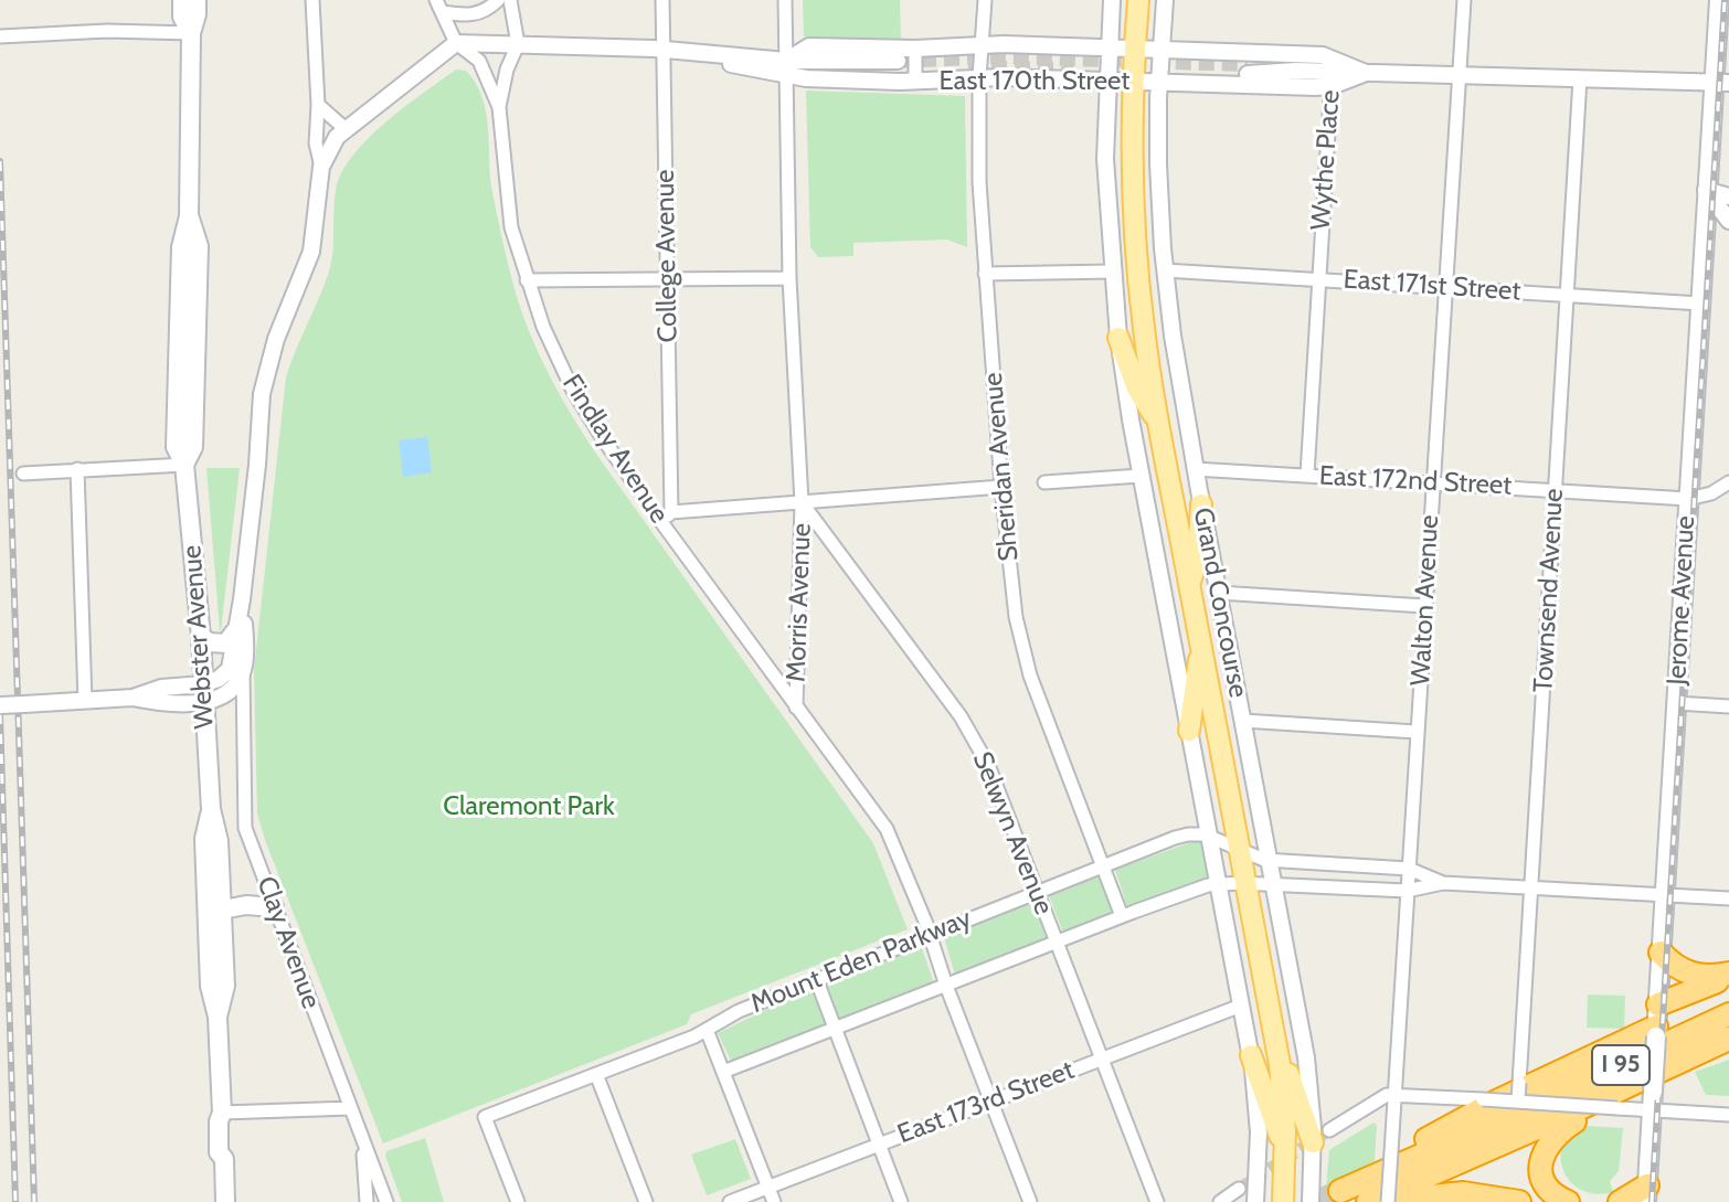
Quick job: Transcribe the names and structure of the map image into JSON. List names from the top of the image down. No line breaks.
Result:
{"streets":{"highway":["I 95"],"main road":["Jerome Avenue","Grand Concourse","Webster Avenue"],"street":["East 170th Street","Wythe Place","College Avenue","East 171st Street","Findlay Avenue","Sheridan Avenue","East 172nd Street","Townsend Avenue","Walton Avenue","Morris Avenue","Selwyn Avenue","Clay Avenue","Mount Eden Parkway","East 173rd Street"]},"crossings":[["East 170th Street","Wythe Place"],["East 170th Street","College Avenue"],["East 170th Street","Findlay Avenue"],["East 170th Street","Sheridan Avenue"],["East 170th Street","Townsend Avenue"],["East 170th Street","Walton Avenue"],["East 170th Street","Jerome Avenue"],["East 170th Street","Morris Avenue"],["East 170th Street","Grand Concourse"],["Wythe Place","East 171st Street"],["Wythe Place","East 172nd Street"],["College Avenue","Findlay Avenue"],["East 171st Street","Townsend Avenue"],["East 171st Street","Walton Avenue"],["East 171st Street","Jerome Avenue"],["East 171st Street","Grand Concourse"],["Findlay Avenue","Morris Avenue"],["Sheridan Avenue","Mount Eden Parkway"],["East 172nd Street","Townsend Avenue"],["East 172nd Street","Walton Avenue"],["East 172nd Street","Jerome Avenue"],["East 172nd Street","Grand Concourse"],["Walton Avenue","Mount Eden Parkway"],["Walton Avenue","I 95"],["Jerome Avenue","I 95"],["Morris Avenue","Selwyn Avenue"],["Morris Avenue","Mount Eden Parkway"],["Morris Avenue","East 173rd Street"],["Grand Concourse","Mount Eden Parkway"],["Grand Concourse","East 173rd Street"],["Webster Avenue","Clay Avenue"],["Selwyn Avenue","Mount Eden Parkway"],["Selwyn Avenue","East 173rd Street"]],"parks":["Claremont Park"]}
